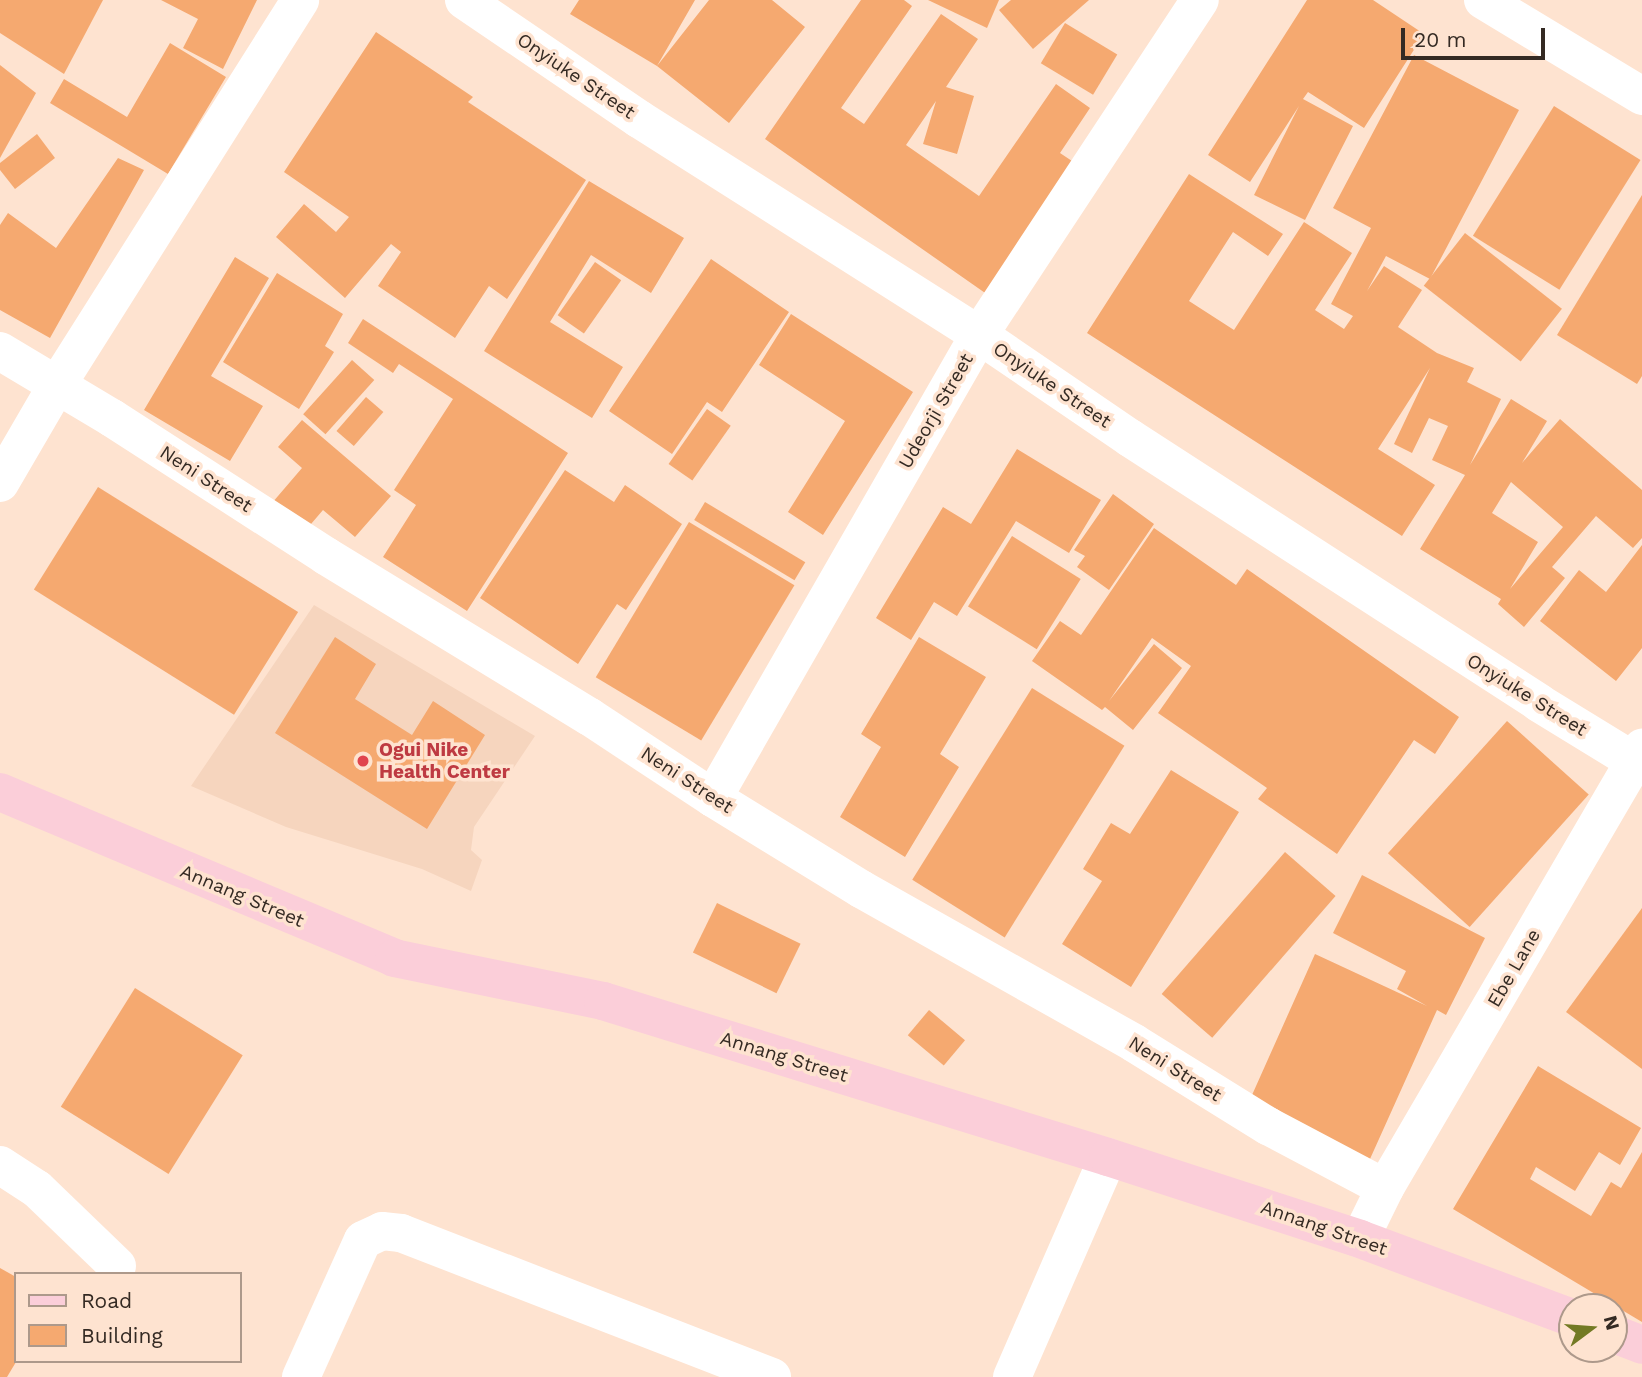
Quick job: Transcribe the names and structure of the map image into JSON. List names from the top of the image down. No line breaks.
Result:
{"streets":{"main road":["Annang Street"],"street":["Onyiuke Street","Udeorji Street","Neni Street","Ebe Lane"]},"crossings":[["Onyiuke Street","Udeorji Street"],["Onyiuke Street","Ebe Lane"],["Udeorji Street","Neni Street"],["Neni Street","Ebe Lane"],["Annang Street","Ebe Lane"]],"places":["Ogui Nike Health Center"],"legend":["Road","Building"],"scale_bar":"20 m","north":"right"}
